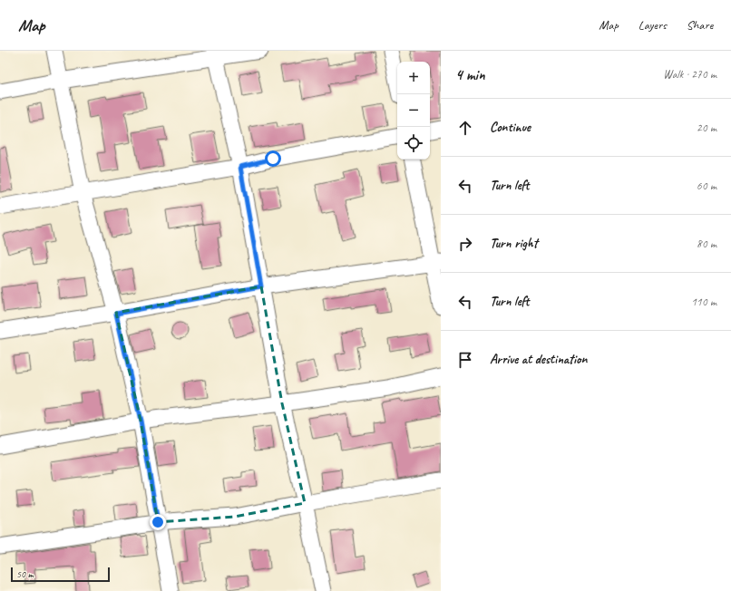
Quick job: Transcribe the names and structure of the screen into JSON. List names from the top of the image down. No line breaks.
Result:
{"scale_bar":"50 m","page":{"header":"Map","nav":["Map","Layers","Share"],"heading":["4 min","Walk · 270 m"],"map_buttons":["+","−"],"list":[["Continue","20 m"],["Turn left","60 m"],["Turn right","80 m"],["Turn left","110 m"],"Arrive at destination"],"scale":"50 m"}}
